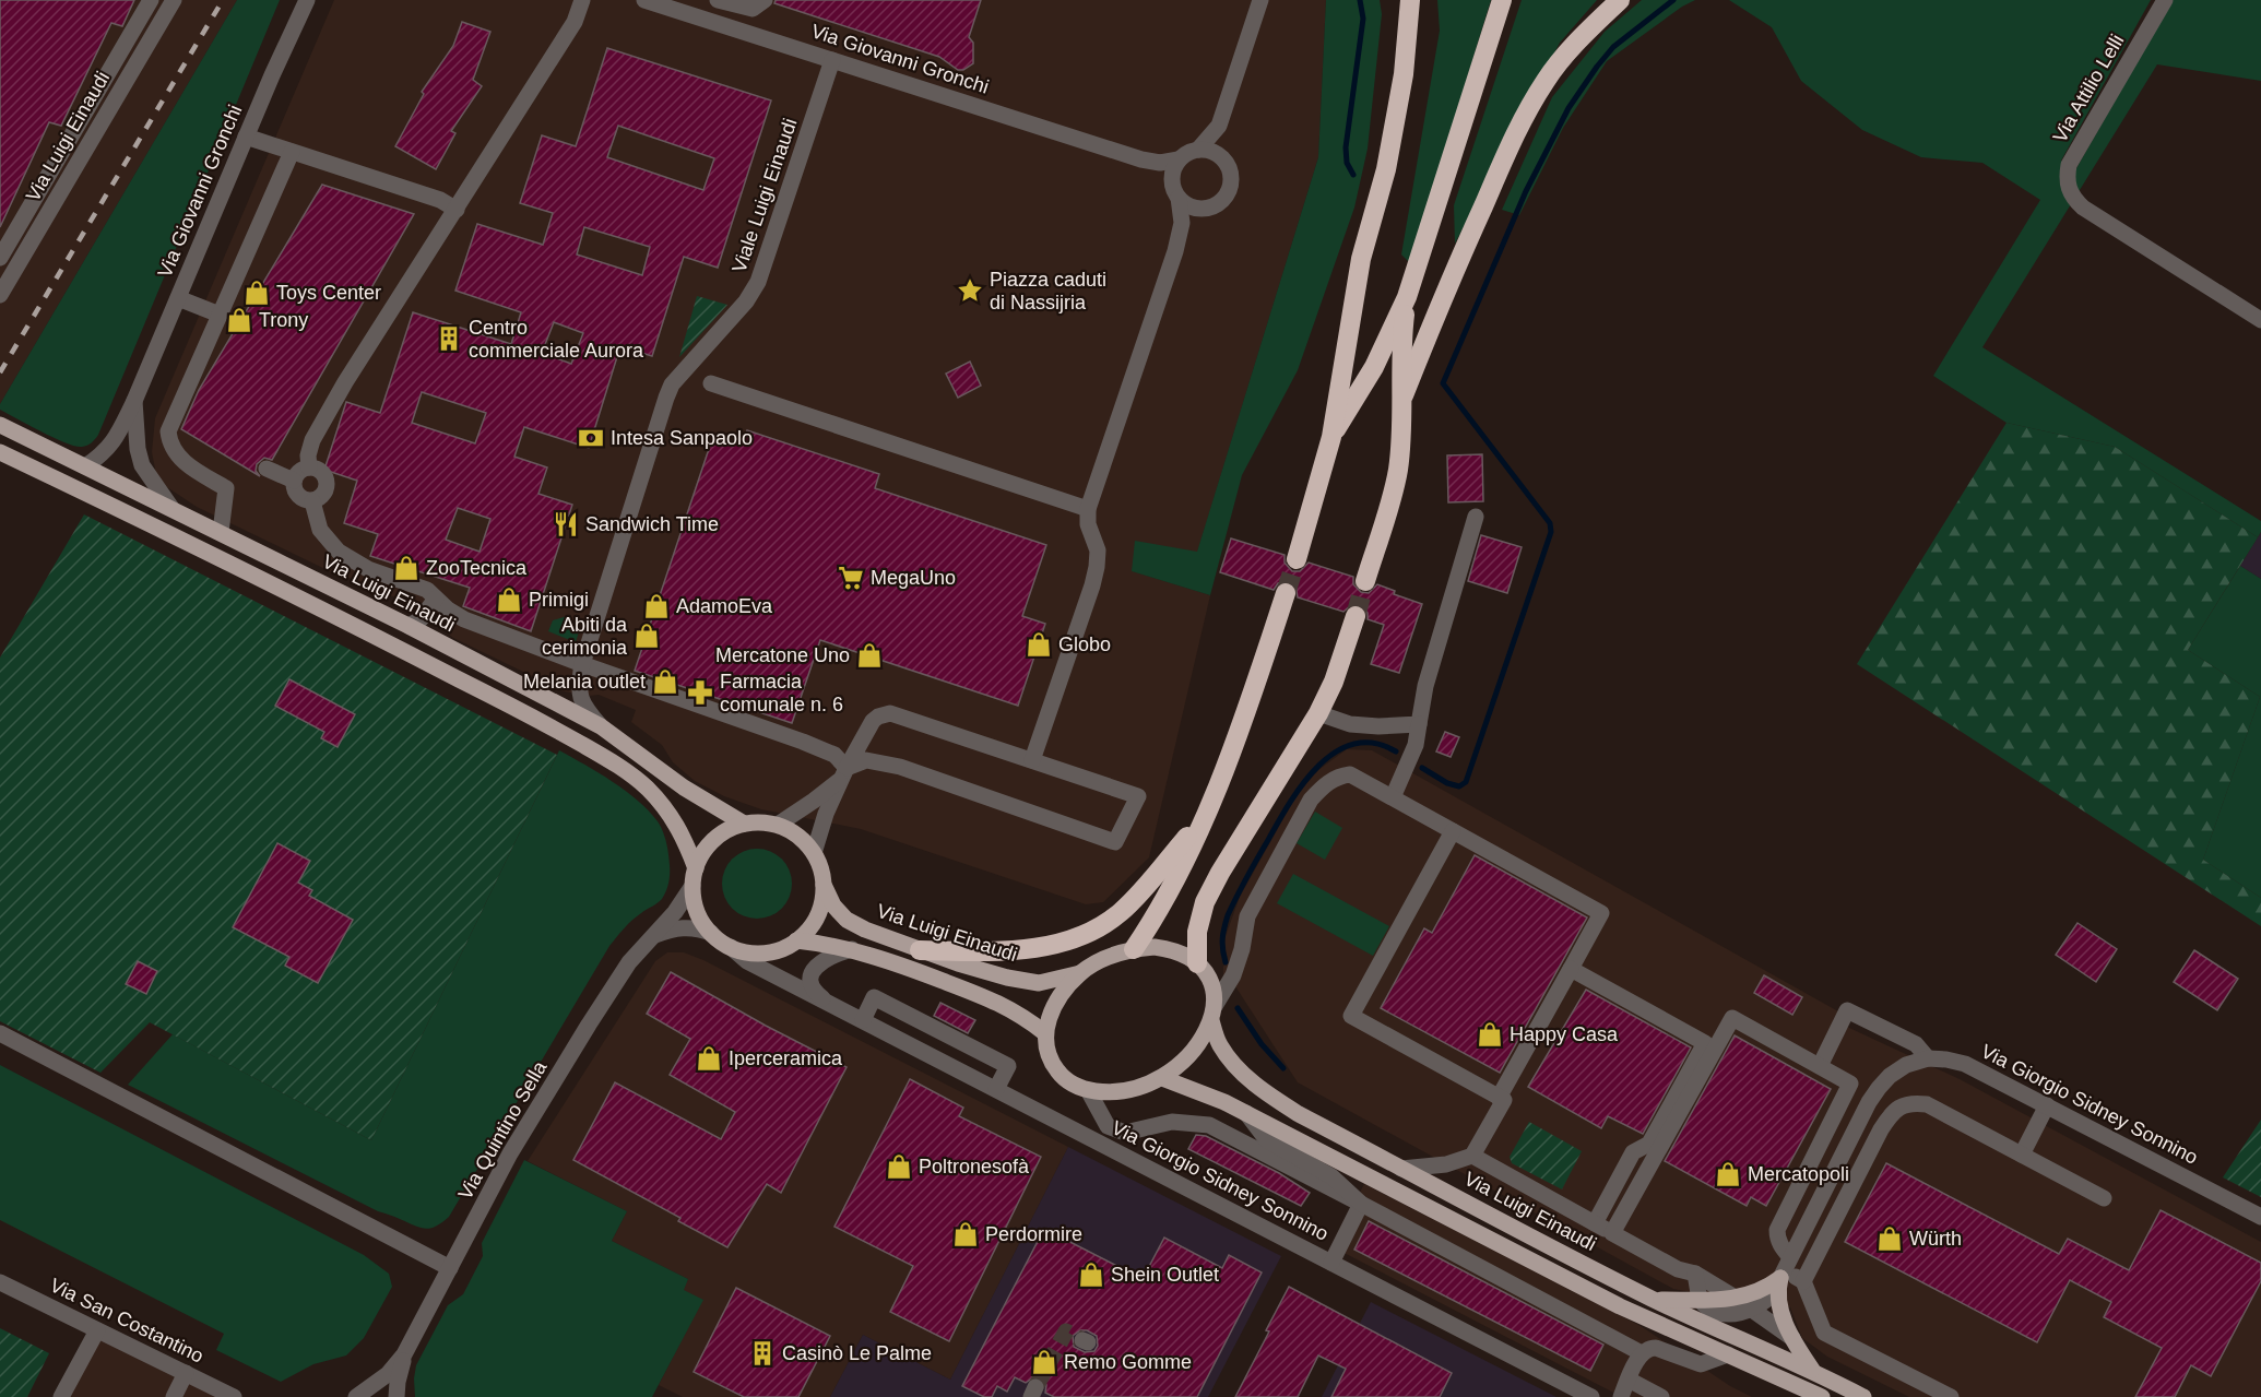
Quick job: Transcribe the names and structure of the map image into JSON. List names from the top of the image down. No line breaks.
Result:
{"streets":{"main road":["Via Luigi Einaudi"],"street":["Via Giovanni Gronchi","Via Attilio Lelli","Viale Luigi Einaudi","Via Giorgio Sidney Sonnino","Via Quintino Sella","Via San Costantino"]},"crossings":[["Via Giovanni Gronchi","Via Luigi Einaudi"],["Via Giovanni Gronchi","Viale Luigi Einaudi"],["Via Luigi Einaudi","Viale Luigi Einaudi"],["Via Luigi Einaudi","Via Giorgio Sidney Sonnino"],["Via Luigi Einaudi","Via Quintino Sella"],["Via Giorgio Sidney Sonnino","Via Quintino Sella"]],"places":{"place":["Piazza caduti di Nassijria"],"shop":["Toys Center","Trony","ZooTecnica","Primigi","AdamoEva","Abiti da cerimonia","Globo","Mercatone Uno","Melania outlet","Happy Casa","Iperceramica","Poltronesofà","Mercatopoli","Perdormire","Würth","Shein Outlet","Remo Gomme"],"building":["Centro commerciale Aurora","Casinò Le Palme"],"bank":["Intesa Sanpaolo"],"restaurant":["Sandwich Time"],"supermarket":["MegaUno"],"pharmacy":["Farmacia comunale n. 6"]}}
